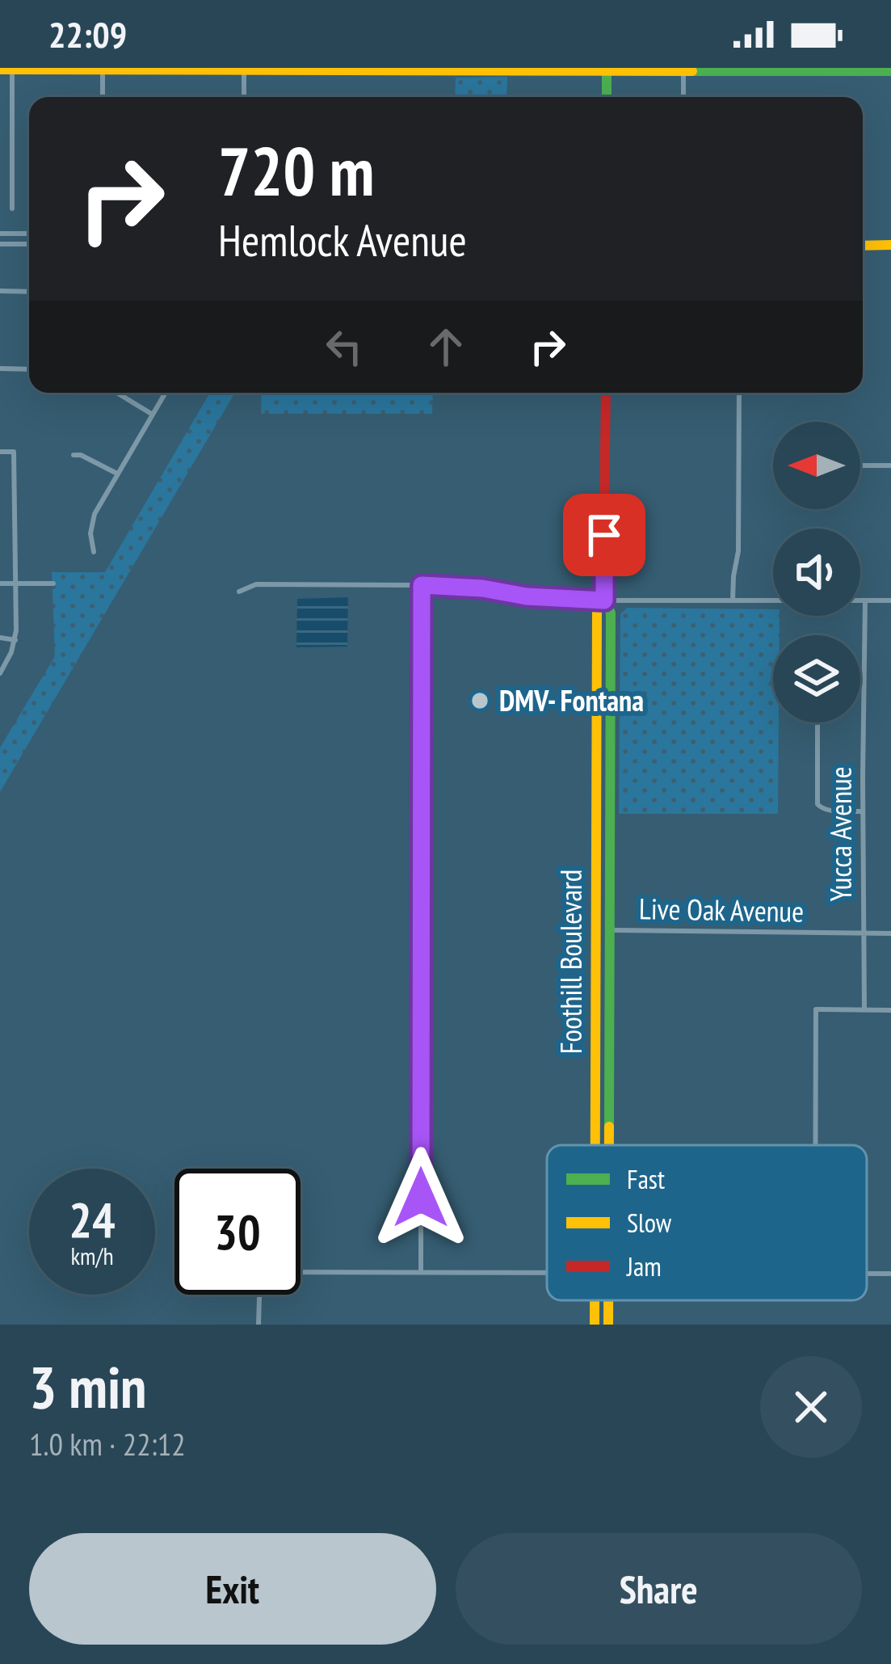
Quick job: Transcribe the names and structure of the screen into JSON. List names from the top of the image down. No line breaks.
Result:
{"streets":{"main road":["Foothill Boulevard"],"street":["Yucca Avenue","Live Oak Avenue"]},"crossings":[["Yucca Avenue","Live Oak Avenue"],["Live Oak Avenue","Foothill Boulevard"]],"places":["DMV- Fontana"],"legend":["Fast","Slow","Jam"],"north":"left","page":{"status":"22:09","turn":["720 m","Hemlock Avenue"],"speed":"24 km/h","limit":"30","heading":["3 min","1.0 km · 22:12"],"buttons":["Exit","Share"]}}
